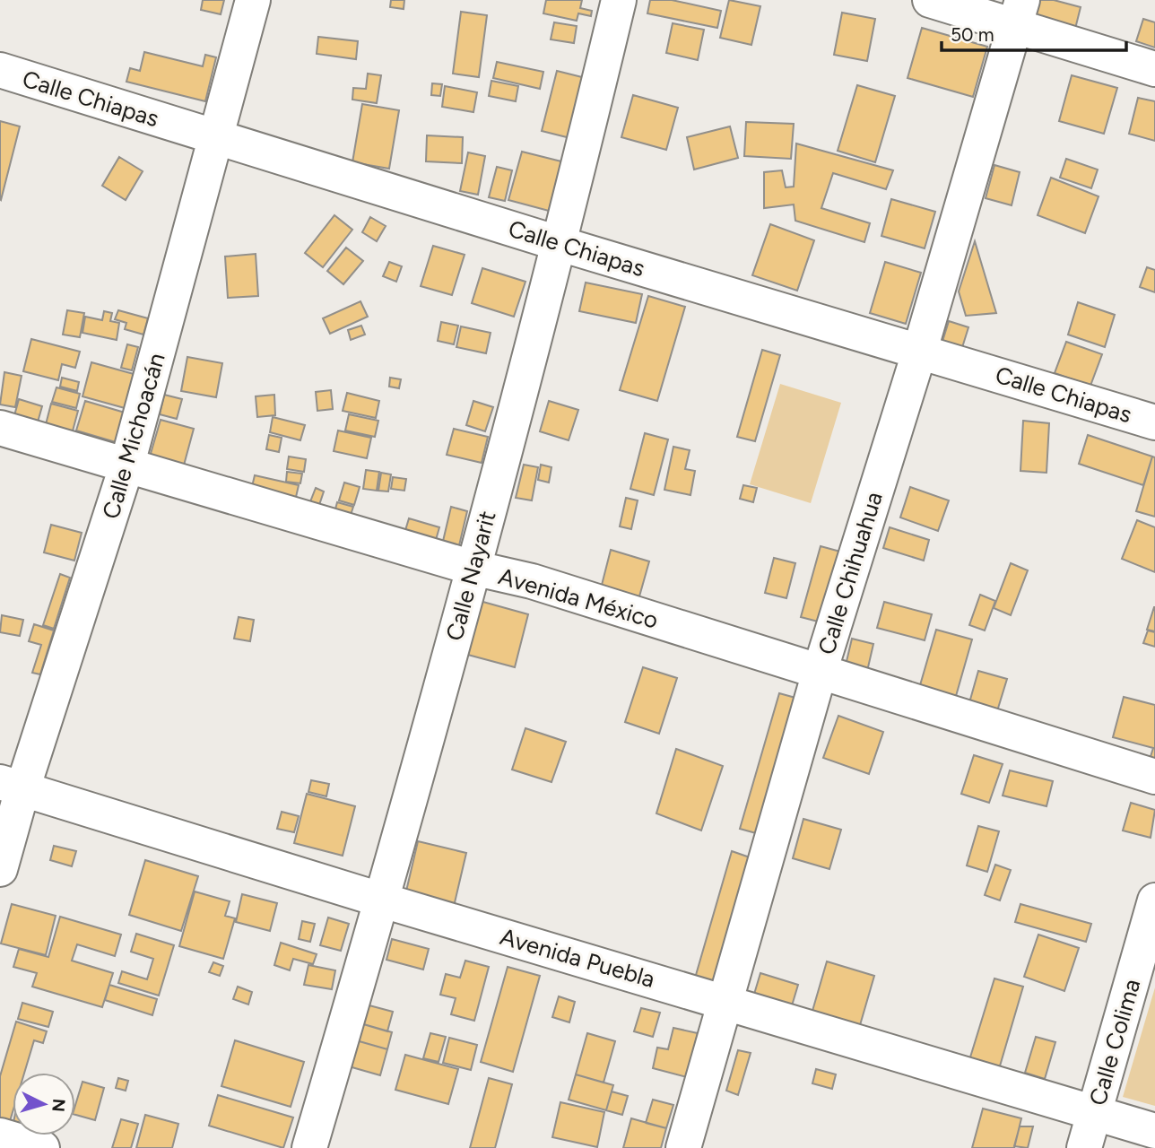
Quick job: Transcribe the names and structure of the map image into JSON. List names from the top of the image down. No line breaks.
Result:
{"streets":{"street":["Calle Chiapas","Calle Michoacán","Calle Chihuahua","Calle Nayarit","Avenida México","Avenida Puebla","Calle Colima"]},"crossings":[["Calle Chiapas","Calle Michoacán"],["Calle Chiapas","Calle Chihuahua"],["Calle Chiapas","Calle Nayarit"],["Calle Michoacán","Avenida México"],["Calle Michoacán","Avenida Puebla"],["Calle Chihuahua","Avenida México"],["Calle Chihuahua","Avenida Puebla"],["Calle Nayarit","Avenida México"],["Calle Nayarit","Avenida Puebla"],["Avenida Puebla","Calle Colima"]],"scale_bar":"50 m","north":"right"}
